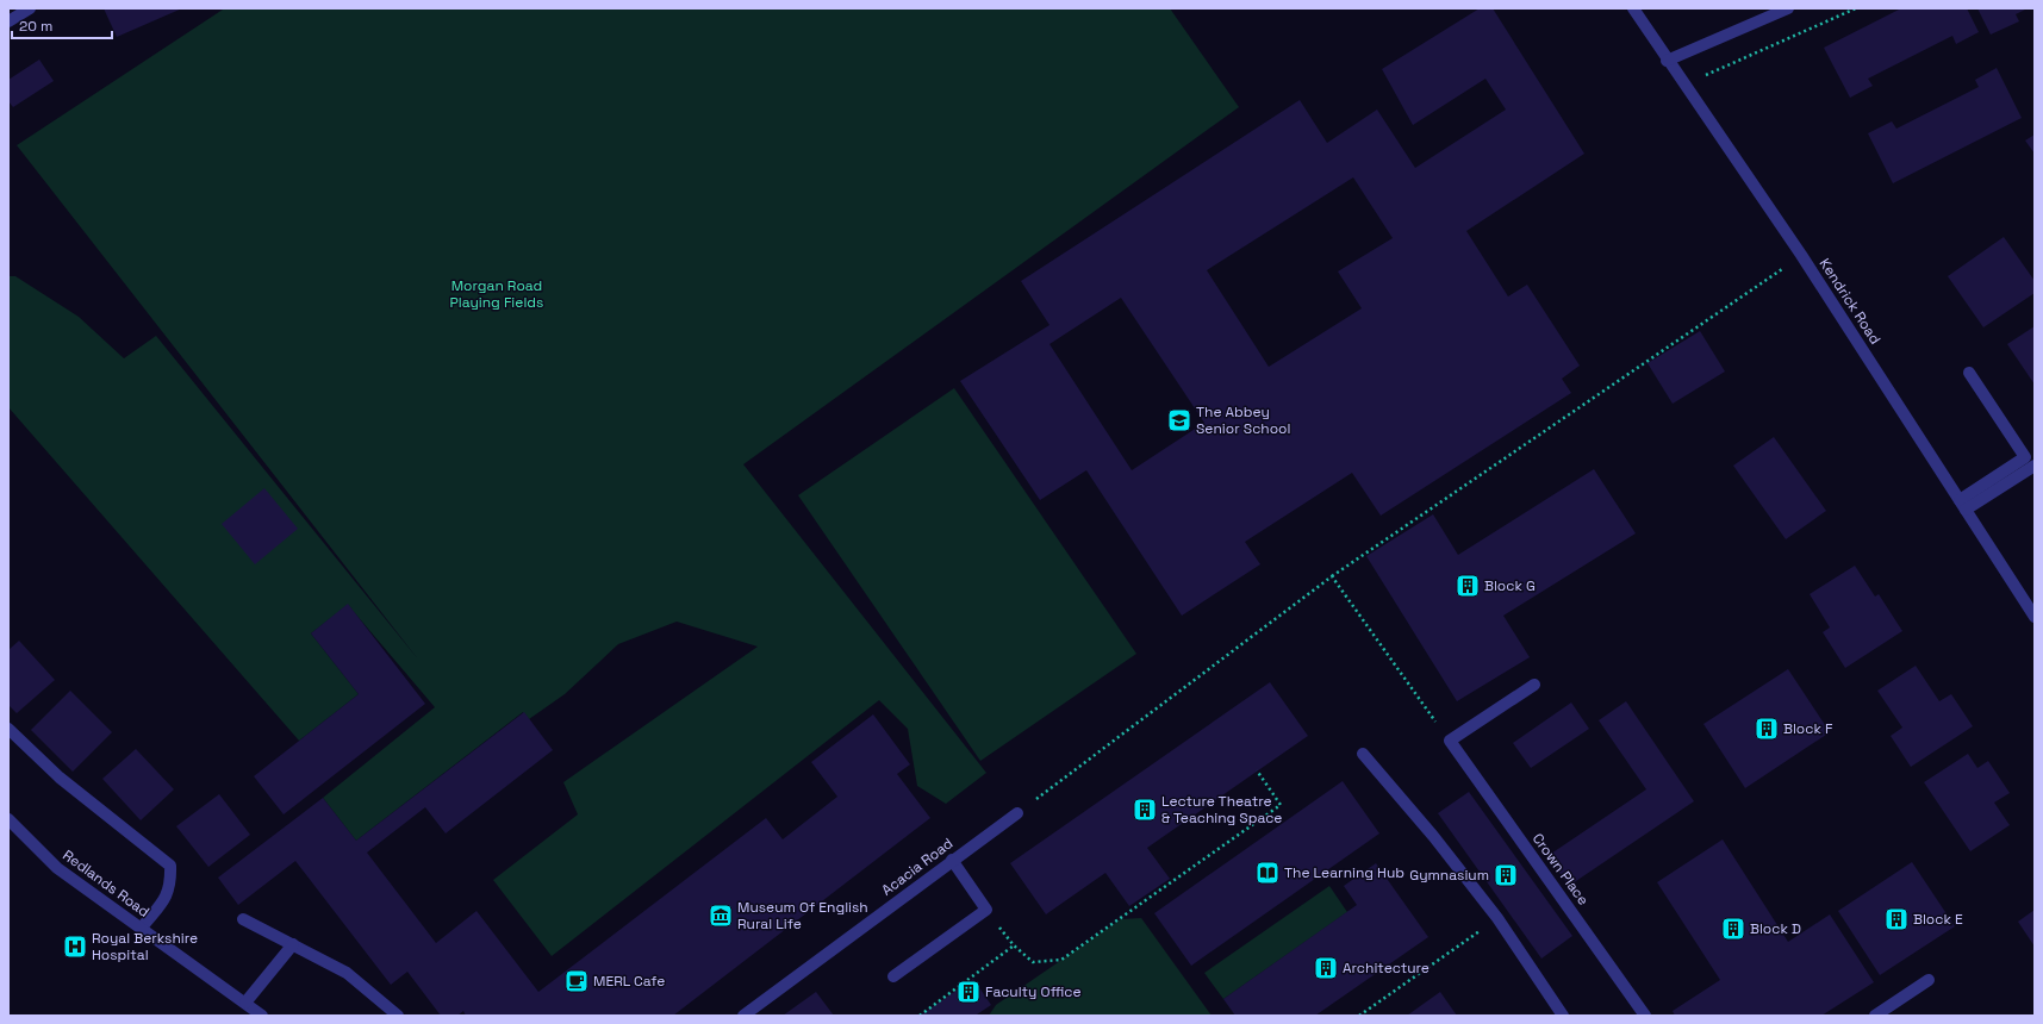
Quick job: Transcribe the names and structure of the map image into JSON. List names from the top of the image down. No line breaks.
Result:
{"streets":{"street":["Kendrick Road","Acacia Road","Crown Place","Redlands Road"]},"parks":["Morgan Road Playing Fields"],"places":{"school or university":["The Abbey Senior School"],"building":["Block G","Block F","Lecture Theatre & Teaching Space","Gymnasium","Block E","Block D","Architecture","Faculty Office"],"library":["The Learning Hub"],"museum":["Museum Of English Rural Life"],"hospital":["Royal Berkshire Hospital"],"cafe":["MERL Cafe"]},"scale_bar":"20 m"}
